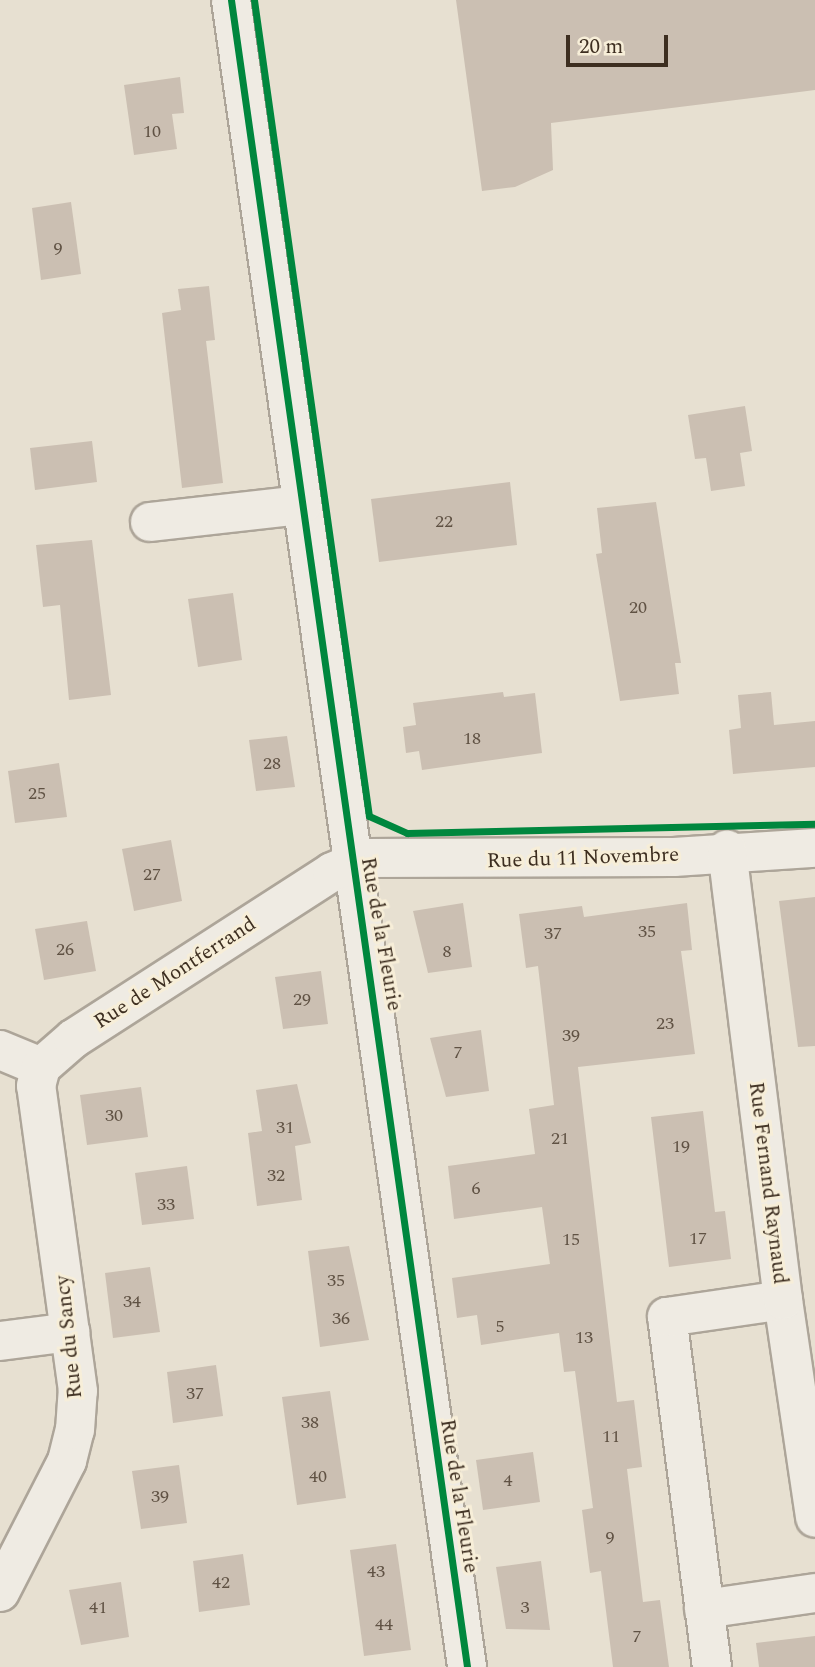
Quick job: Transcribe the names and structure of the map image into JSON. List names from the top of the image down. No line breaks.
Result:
{"streets":{"street":["Rue du 11 Novembre","Rue de la Fleurie","Rue de Montferrand","Rue Fernand Raynaud","Rue du Sancy"]},"crossings":[["Rue du 11 Novembre","Rue de la Fleurie"],["Rue du 11 Novembre","Rue de Montferrand"],["Rue du 11 Novembre","Rue Fernand Raynaud"],["Rue de la Fleurie","Rue de Montferrand"],["Rue de Montferrand","Rue du Sancy"]],"house_numbers":["10","9","22","20","18","28","25","27","35","37","26","8","29","23","39","7","30","31","21","19","32","6","33","17","15","35","34","36","5","13","37","38","11","40","4","39","9","43","42","41","3","44","7"],"scale_bar":"20 m"}
